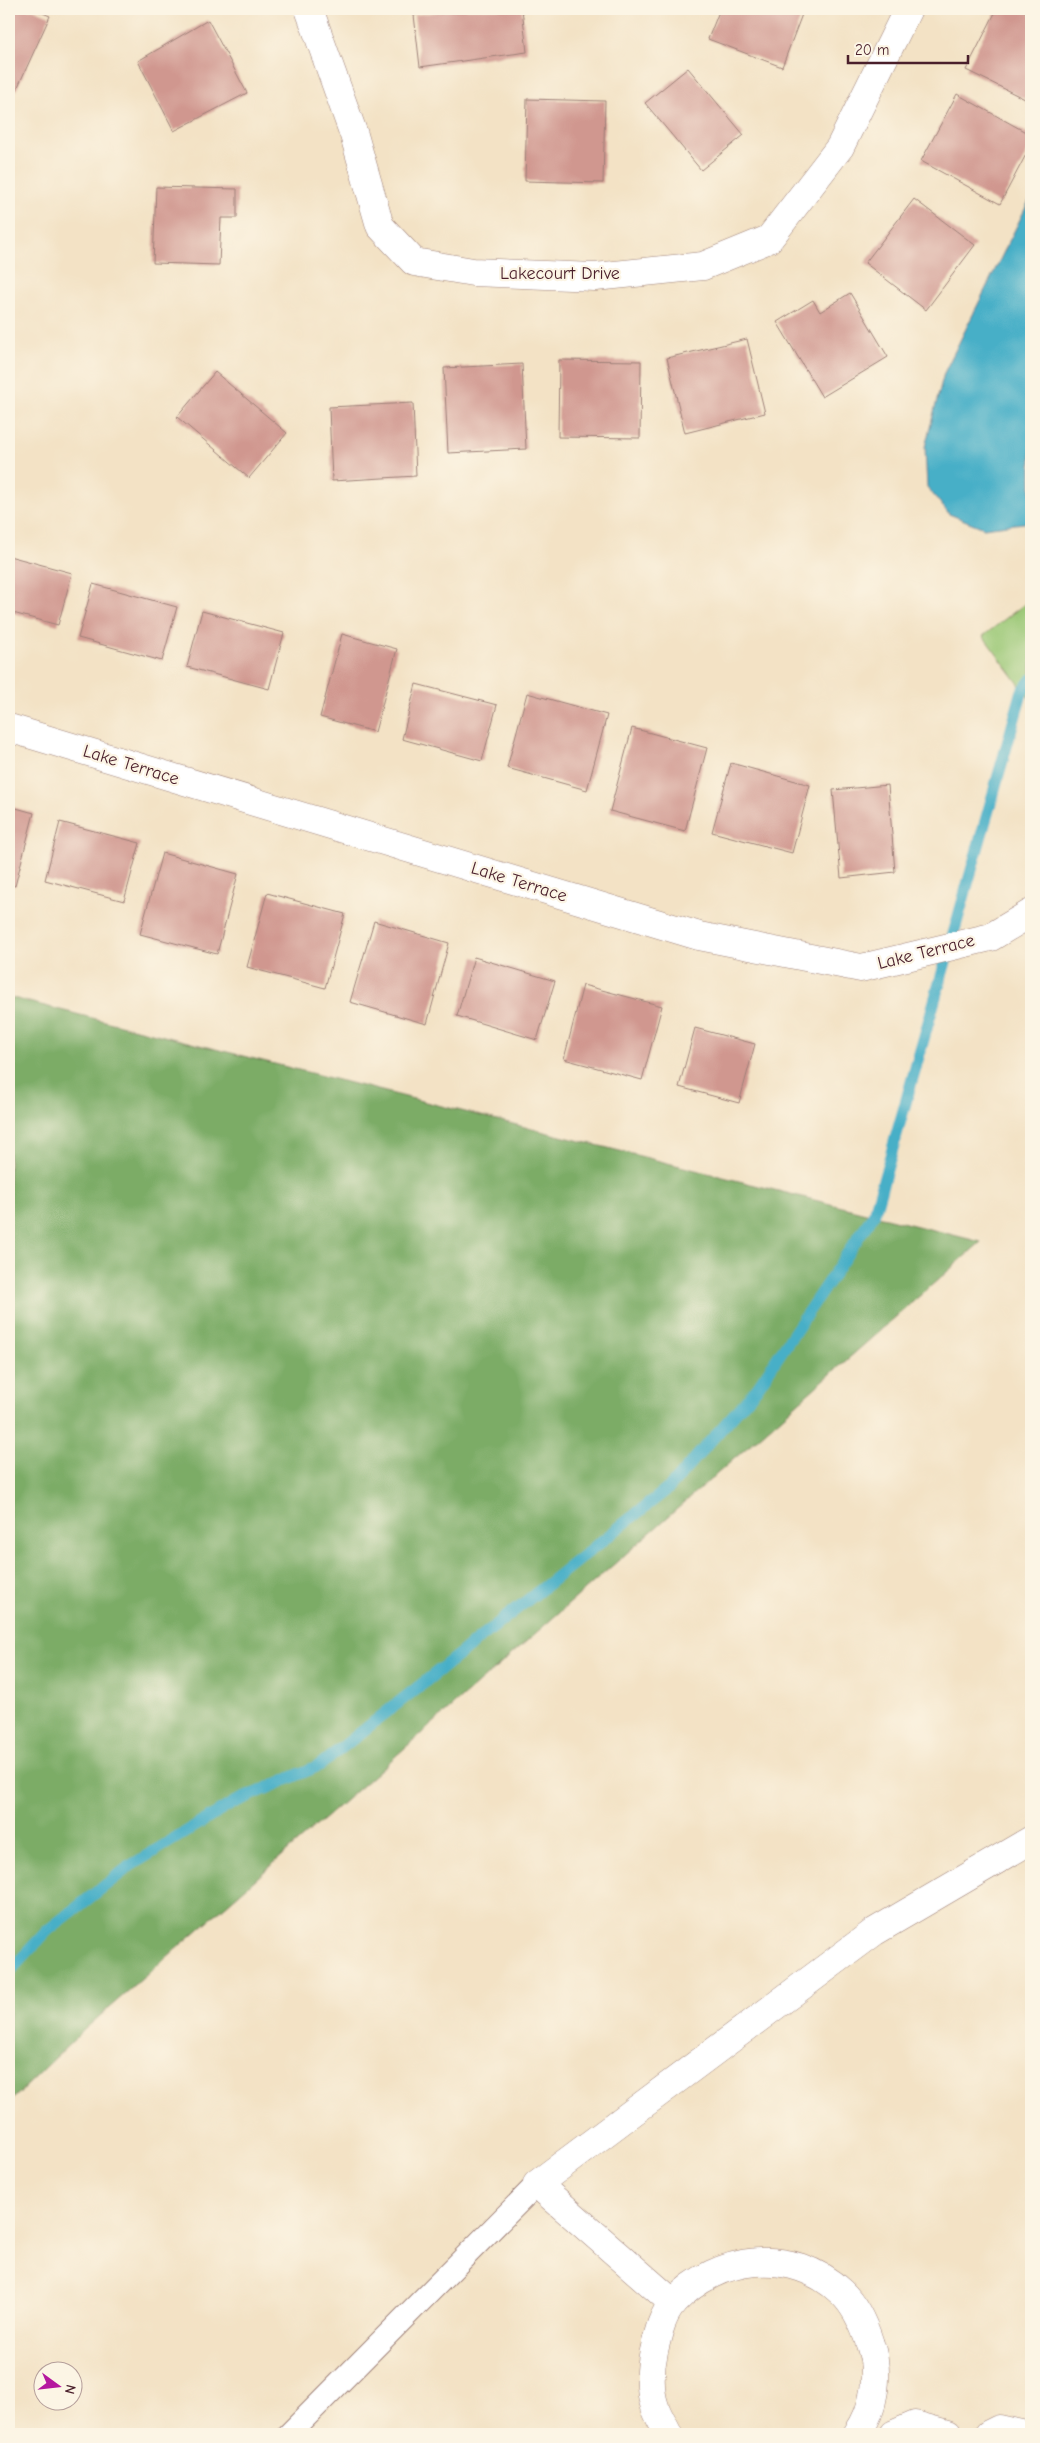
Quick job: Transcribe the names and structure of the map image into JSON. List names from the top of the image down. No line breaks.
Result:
{"streets":{"street":["Lakecourt Drive","Lake Terrace"]},"scale_bar":"20 m","north":"right"}
